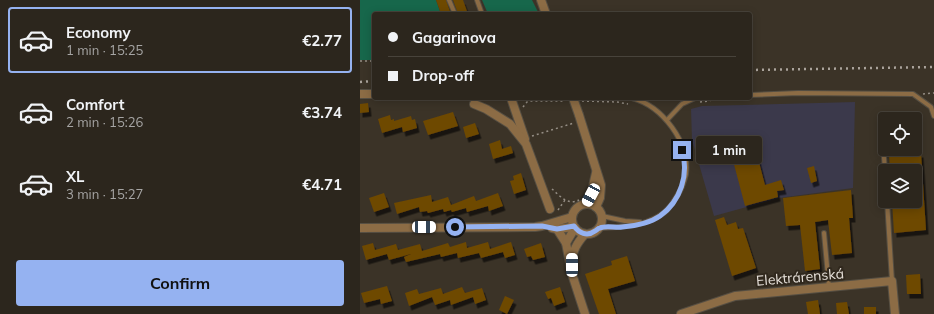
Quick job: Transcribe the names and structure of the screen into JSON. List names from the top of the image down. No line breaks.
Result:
{"streets":{"street":["Elektrárenská"]},"page":{"list":[{"name":"Economy","note":"1 min · 15:25","value":"€2.77"},{"name":"Comfort","note":"2 min · 15:26","value":"€3.74"},{"name":"XL","note":"3 min · 15:27","value":"€4.71"}],"banner":["Gagarinova","Drop-off"],"bubble":"1 min","buttons":"Confirm"}}
